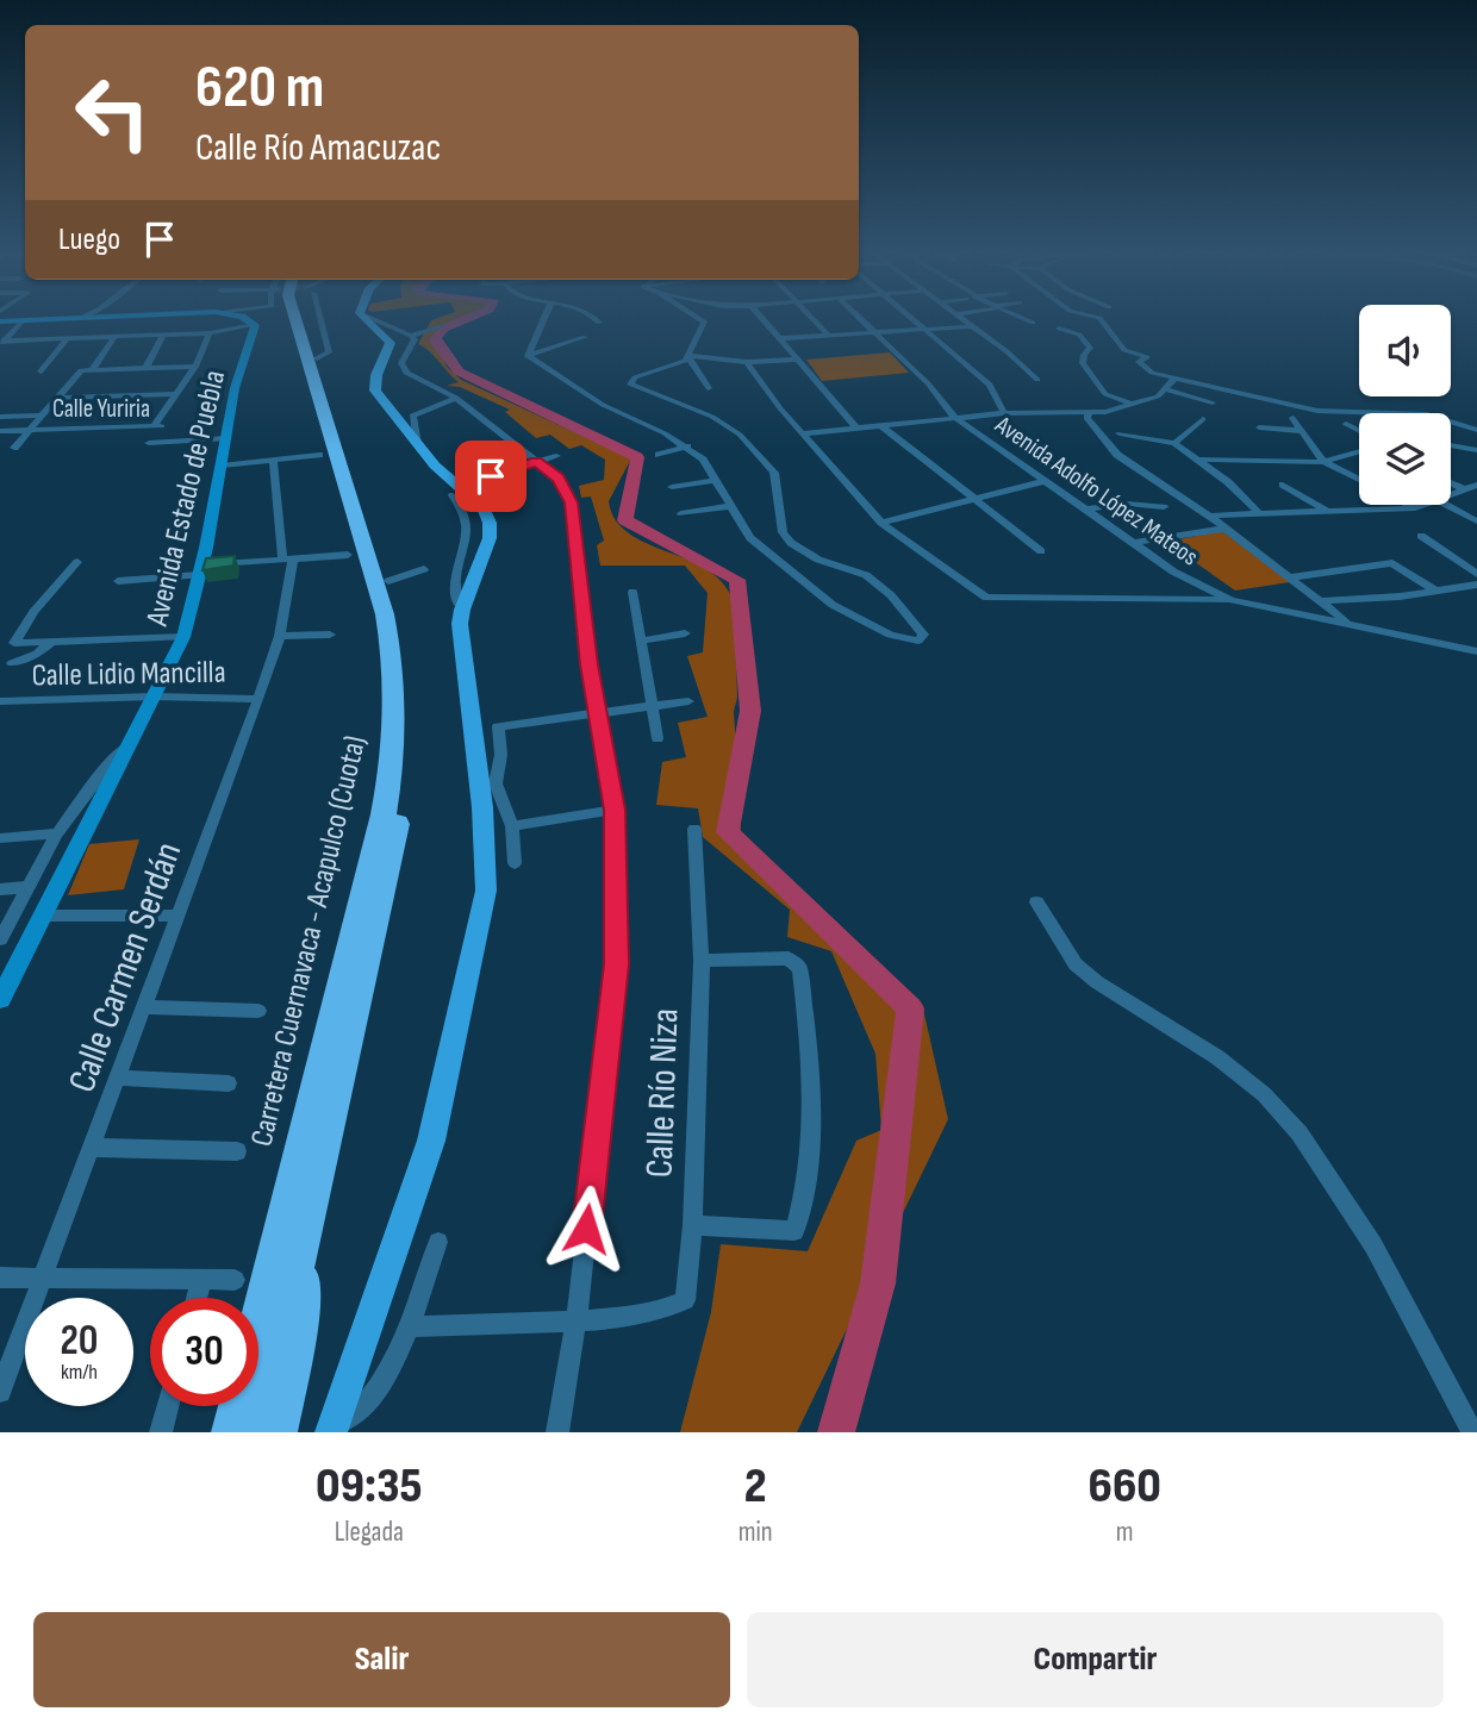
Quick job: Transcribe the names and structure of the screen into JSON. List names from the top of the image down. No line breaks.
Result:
{"streets":{"highway":["Carretera Cuernavaca - Acapulco (Cuota)"],"street":["Calle Yuriria","Avenida Adolfo López Mateos","Avenida Estado de Puebla","Calle Lidio Mancilla","Calle Carmen Serdán","Calle Río Niza"]},"crossings":[["Calle Yuriria","Avenida Estado de Puebla"],["Avenida Estado de Puebla","Calle Lidio Mancilla"],["Calle Lidio Mancilla","Calle Carmen Serdán"]],"page":{"turn":["620 m","Calle Río Amacuzac"],"then":"Luego","speed":"20 km/h","limit":"30","eta":["09:35","Llegada","2","min","660","m"],"buttons":["Salir","Compartir"]}}
